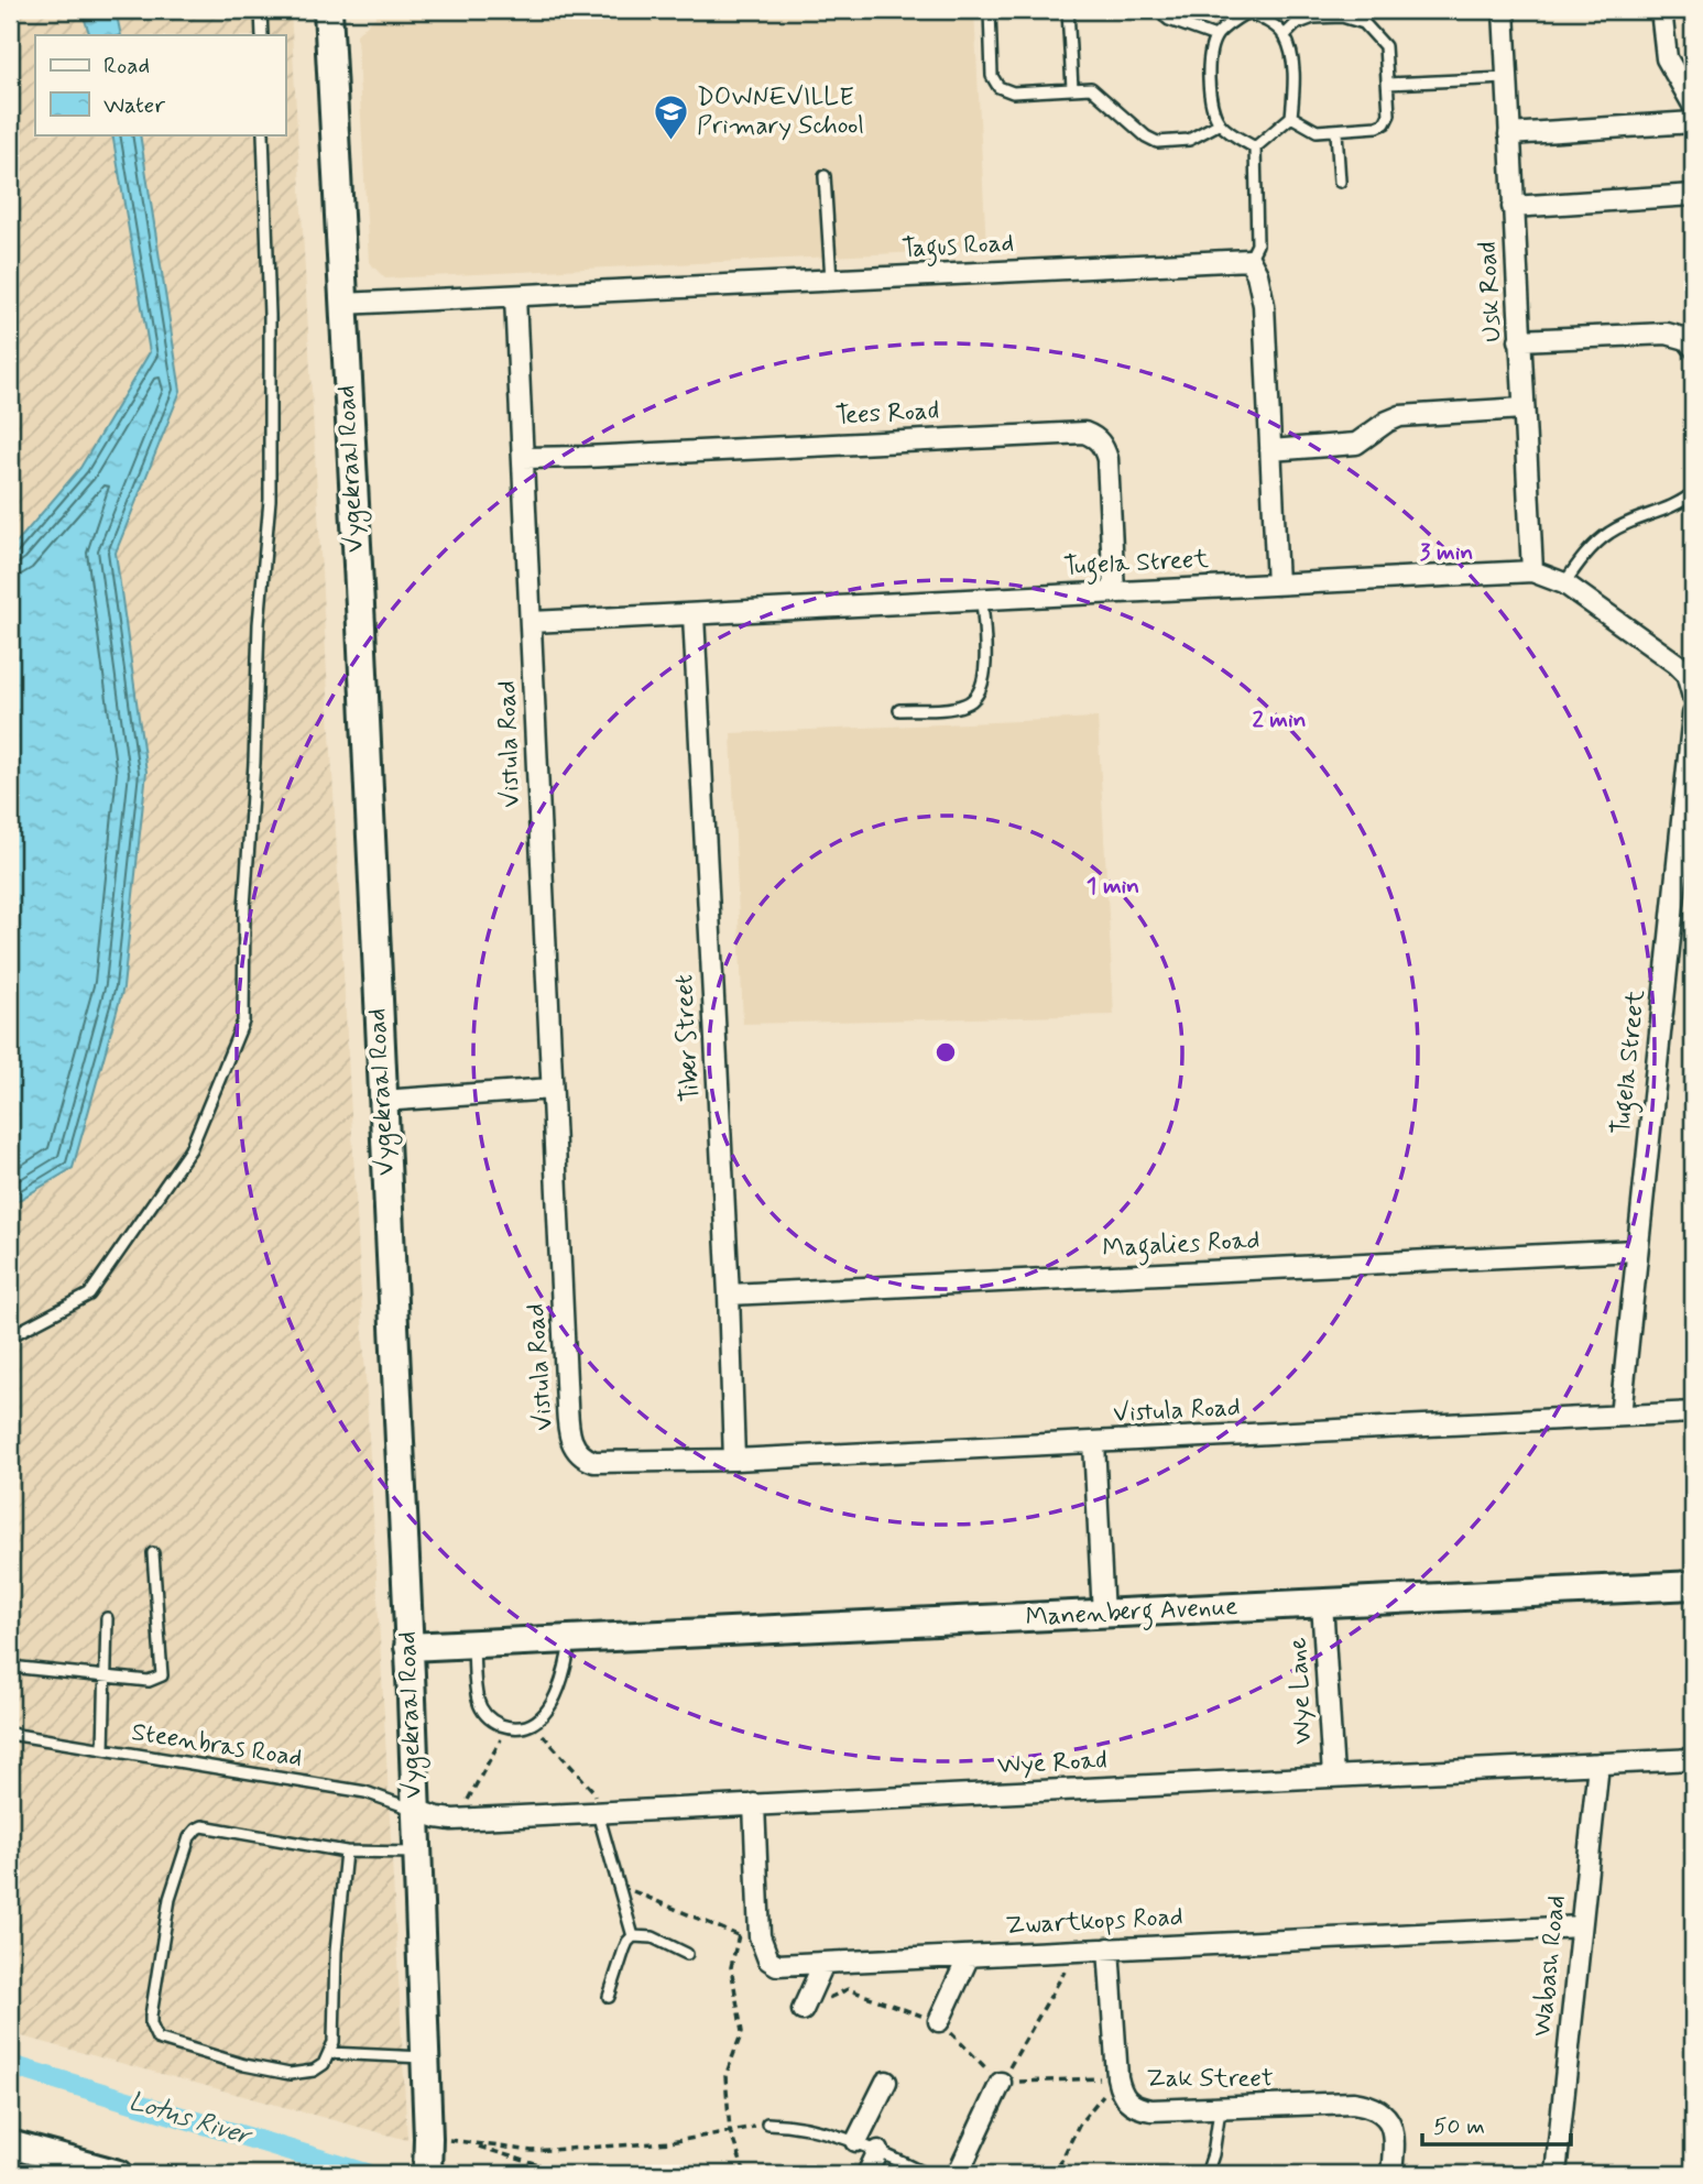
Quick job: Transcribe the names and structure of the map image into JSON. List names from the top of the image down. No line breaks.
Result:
{"streets":{"street":["Tagus Road","Usk Road","Tees Road","Vygekraal Road","Tugela Street","Vistula Road","Tiber Street","Magalies Road","Manenberg Avenue","Wye Lane","Wye Road","Zwartkops Road","Wabash Road","Zak Street"],"lane":["Steenbras Road"]},"crossings":[["Tagus Road","Vygekraal Road"],["Tagus Road","Vistula Road"],["Usk Road","Tugela Street"],["Tees Road","Tugela Street"],["Tees Road","Vistula Road"],["Vygekraal Road","Manenberg Avenue"],["Vygekraal Road","Steenbras Road"],["Vygekraal Road","Wye Road"],["Tugela Street","Vistula Road"],["Tugela Street","Tiber Street"],["Tugela Street","Magalies Road"],["Vistula Road","Tiber Street"],["Tiber Street","Magalies Road"],["Manenberg Avenue","Wye Lane"],["Wye Lane","Wye Road"],["Steenbras Road","Wye Road"],["Wye Road","Wabash Road"],["Zwartkops Road","Wabash Road"],["Zwartkops Road","Zak Street"]],"water":["Lotus River"],"places":{"school or university":["DOWNEVILLE Primary School"]},"legend":["Road","Water"],"scale_bar":"50 m","rings":["3 min","2 min","1 min"]}
